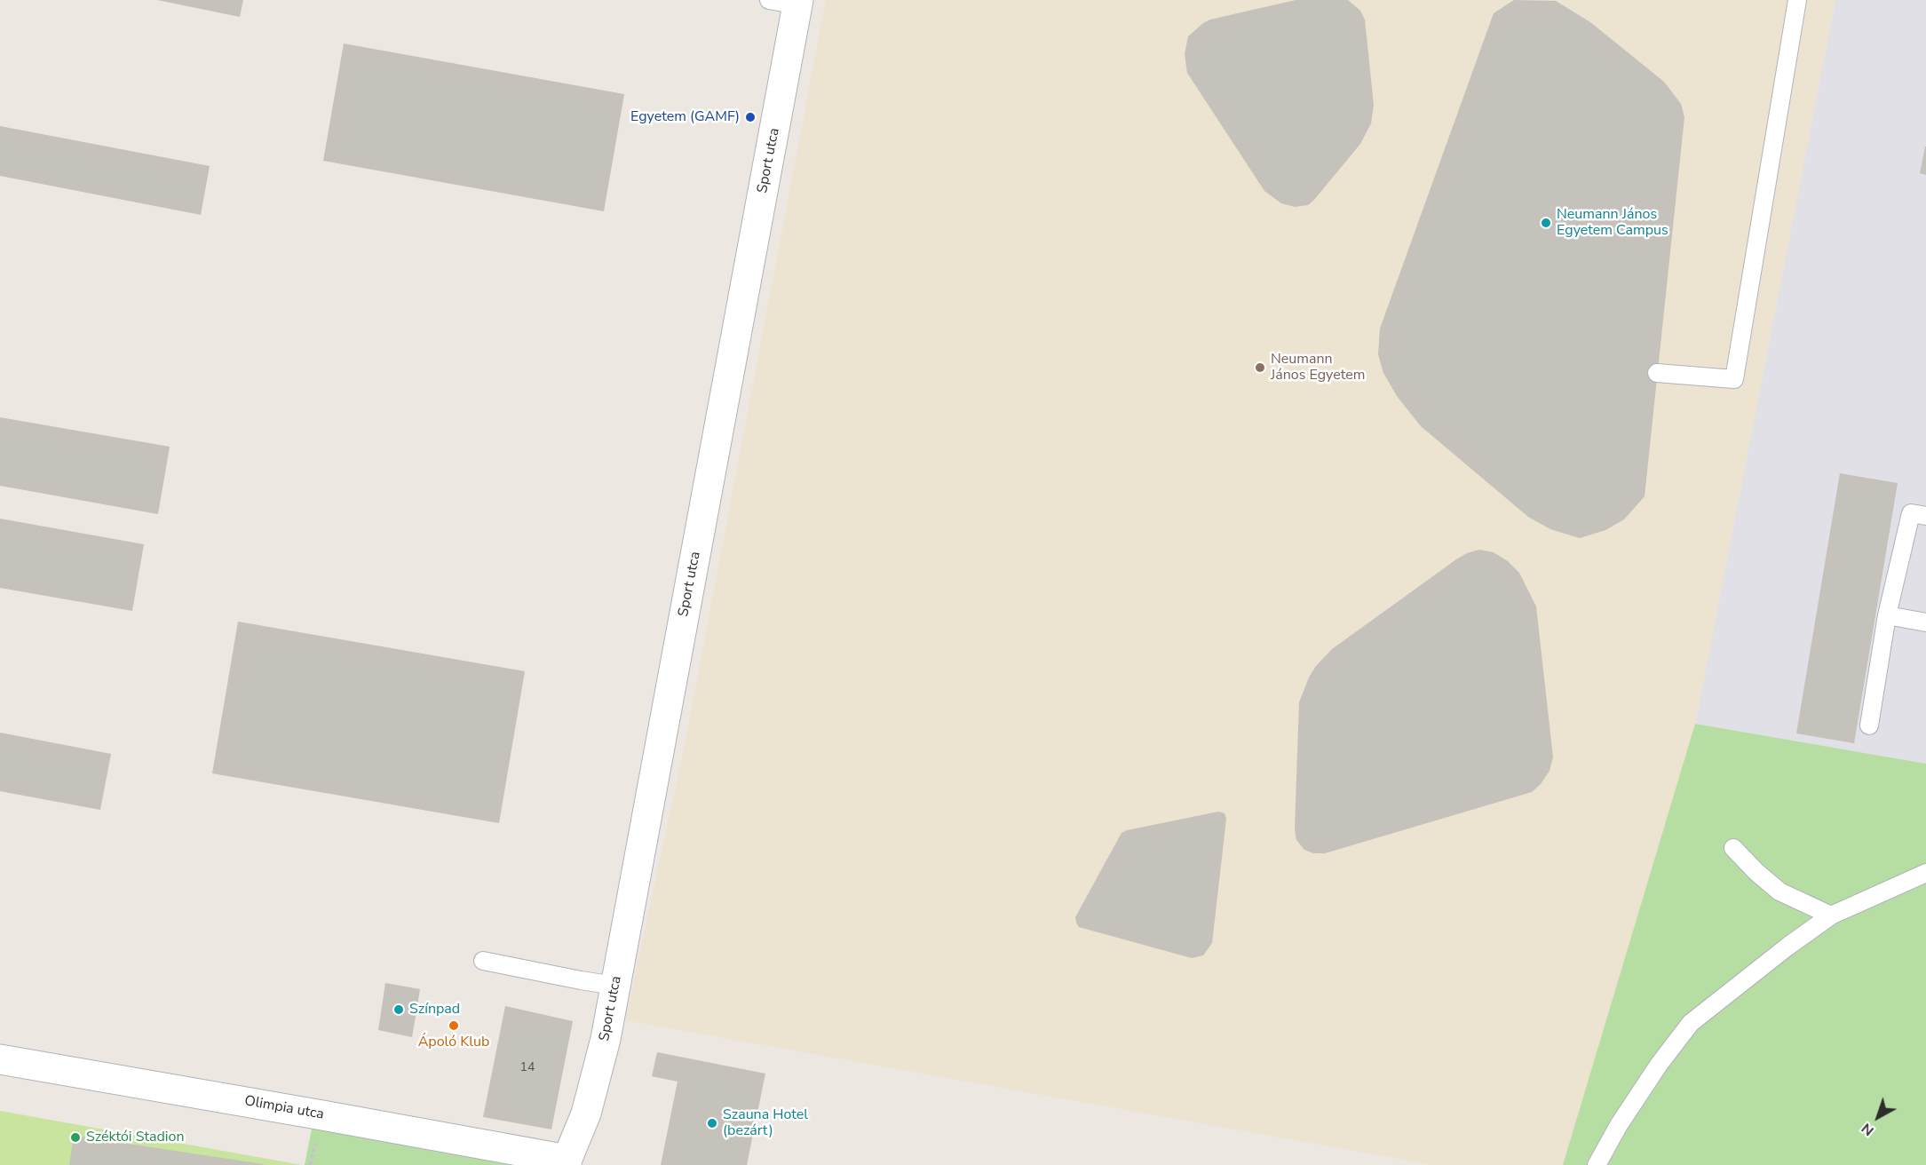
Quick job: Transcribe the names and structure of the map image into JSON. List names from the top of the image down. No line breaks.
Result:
{"streets":{"street":["Sport utca","Olimpia utca"]},"crossings":[["Sport utca","Olimpia utca"]],"places":["Egyetem (GAMF)","Neumann János Egyetem Campus","Neumann János Egyetem","Színpad","Ápoló Klub","Szauna Hotel (bezárt)","Széktói Stadion"],"house_numbers":["14"],"north":"bottom left"}
